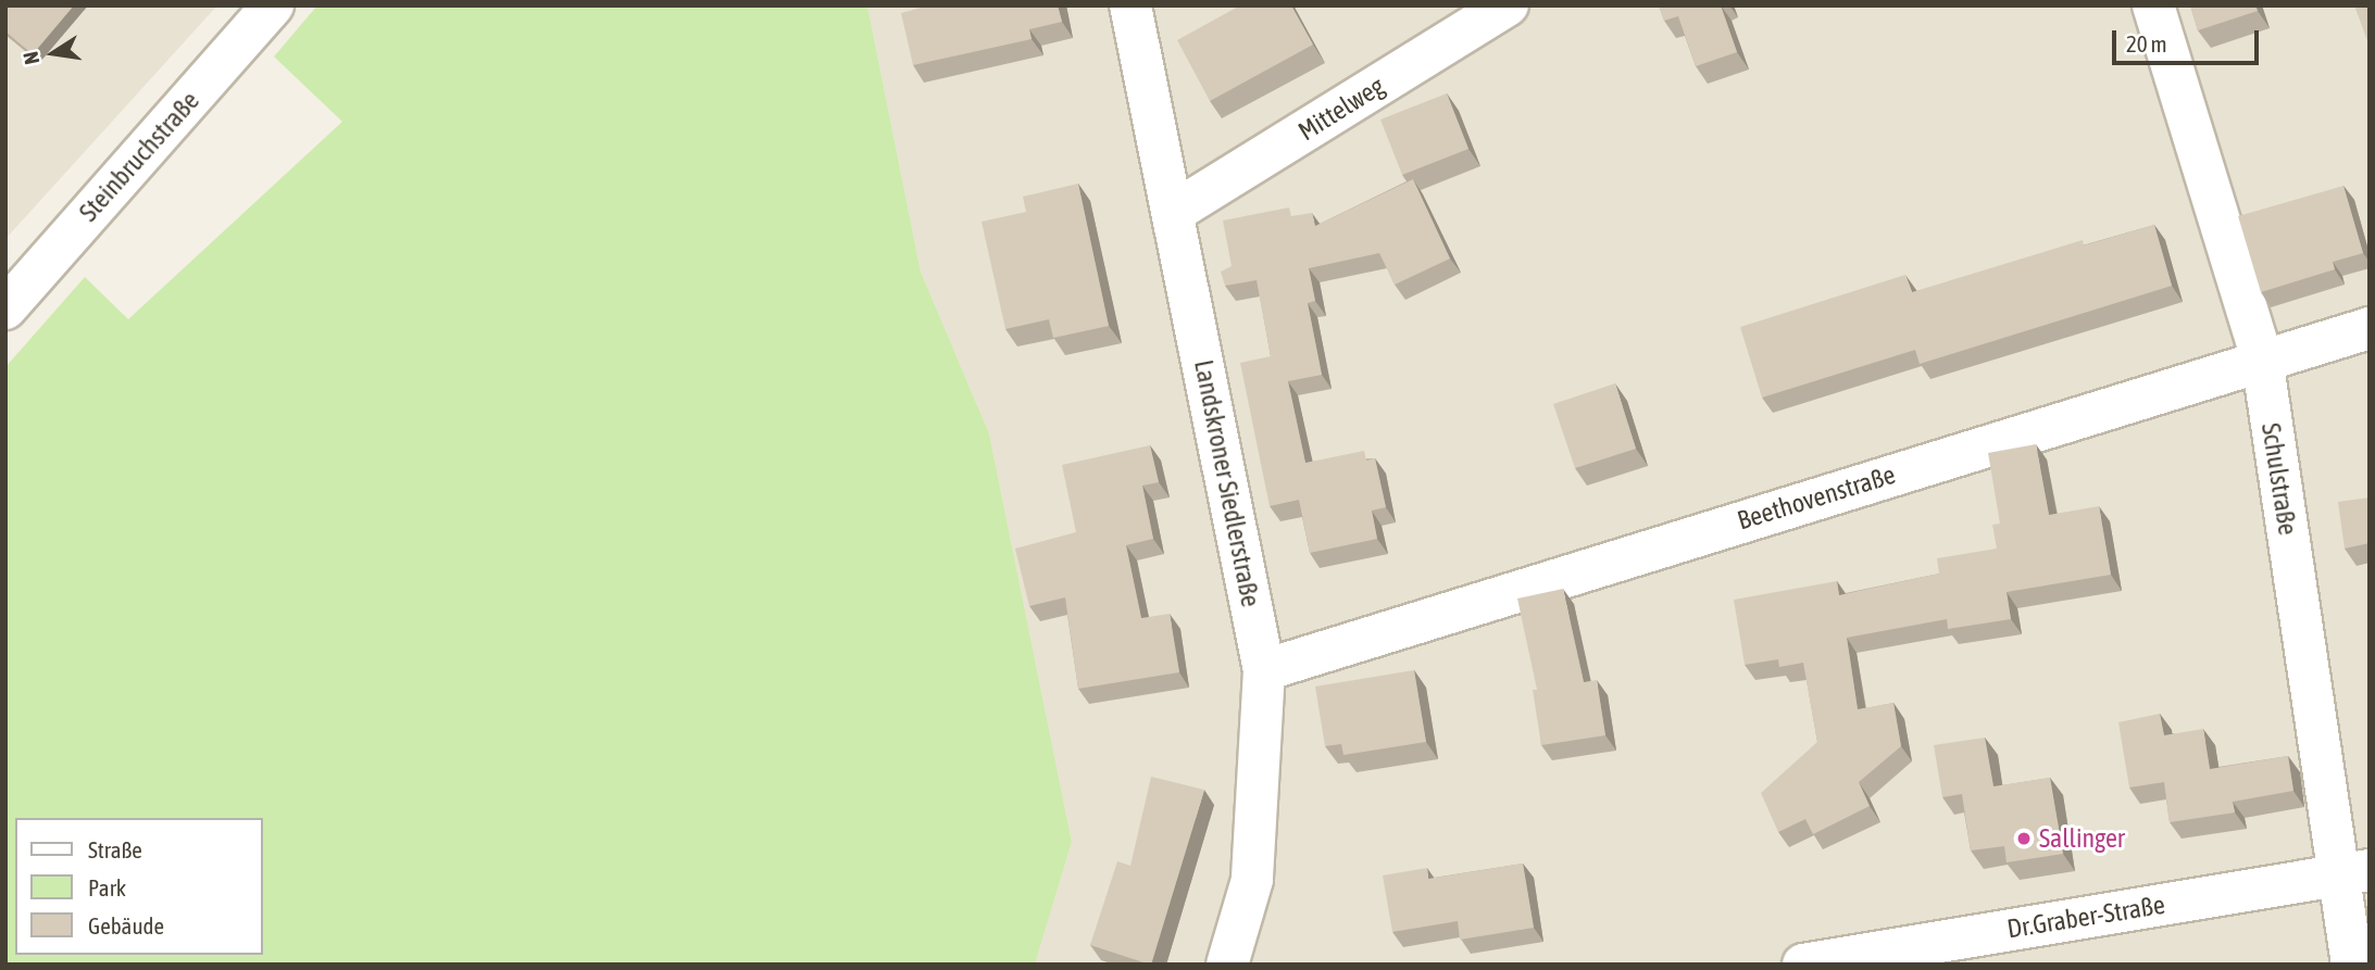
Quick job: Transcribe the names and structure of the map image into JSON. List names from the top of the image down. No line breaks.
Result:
{"streets":{"street":["Mittelweg","Steinbruchstraße","Schulstraße","Landskroner Siedlerstraße","Beethovenstraße","Dr.Graber-Straße"]},"crossings":[["Mittelweg","Landskroner Siedlerstraße"],["Schulstraße","Beethovenstraße"],["Schulstraße","Dr.Graber-Straße"],["Landskroner Siedlerstraße","Beethovenstraße"]],"places":["Sallinger"],"legend":["Straße","Park","Gebäude"],"scale_bar":"20 m","north":"left"}
